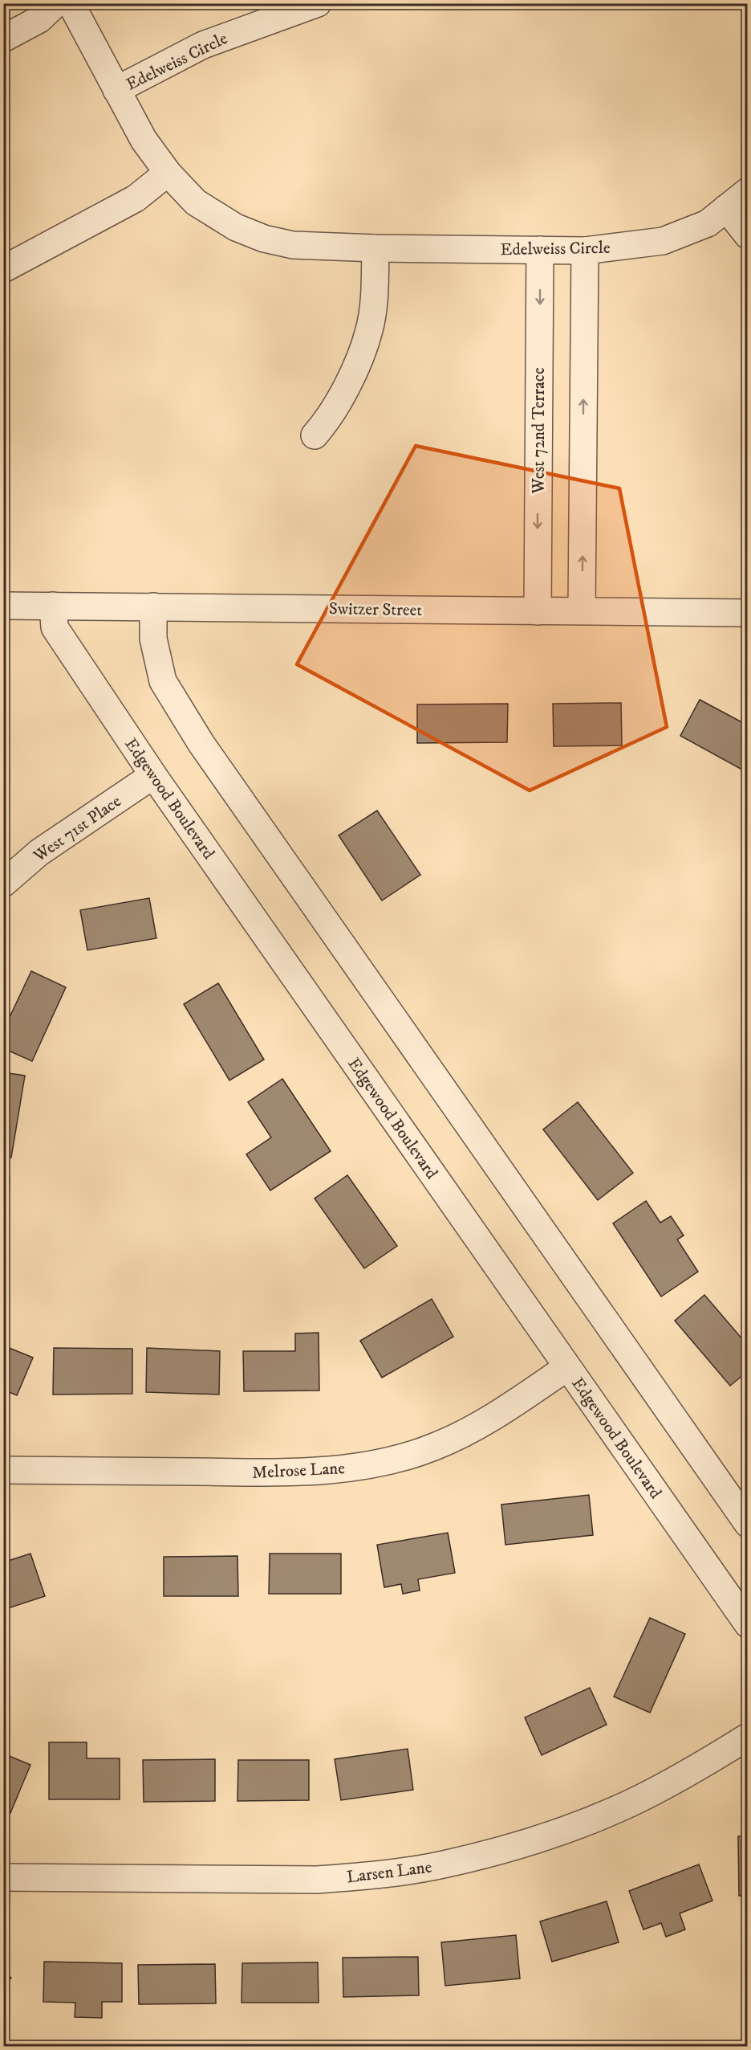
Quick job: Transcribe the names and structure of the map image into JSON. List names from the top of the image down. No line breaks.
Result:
{"streets":{"street":["Edelweiss Circle","West 72nd Terrace","Switzer Street","Edgewood Boulevard","West 71st Place","Melrose Lane","Larsen Lane"]},"crossings":[["Edelweiss Circle","West 72nd Terrace"],["West 72nd Terrace","Switzer Street"],["Switzer Street","Edgewood Boulevard"],["Edgewood Boulevard","West 71st Place"],["Edgewood Boulevard","Melrose Lane"]]}
